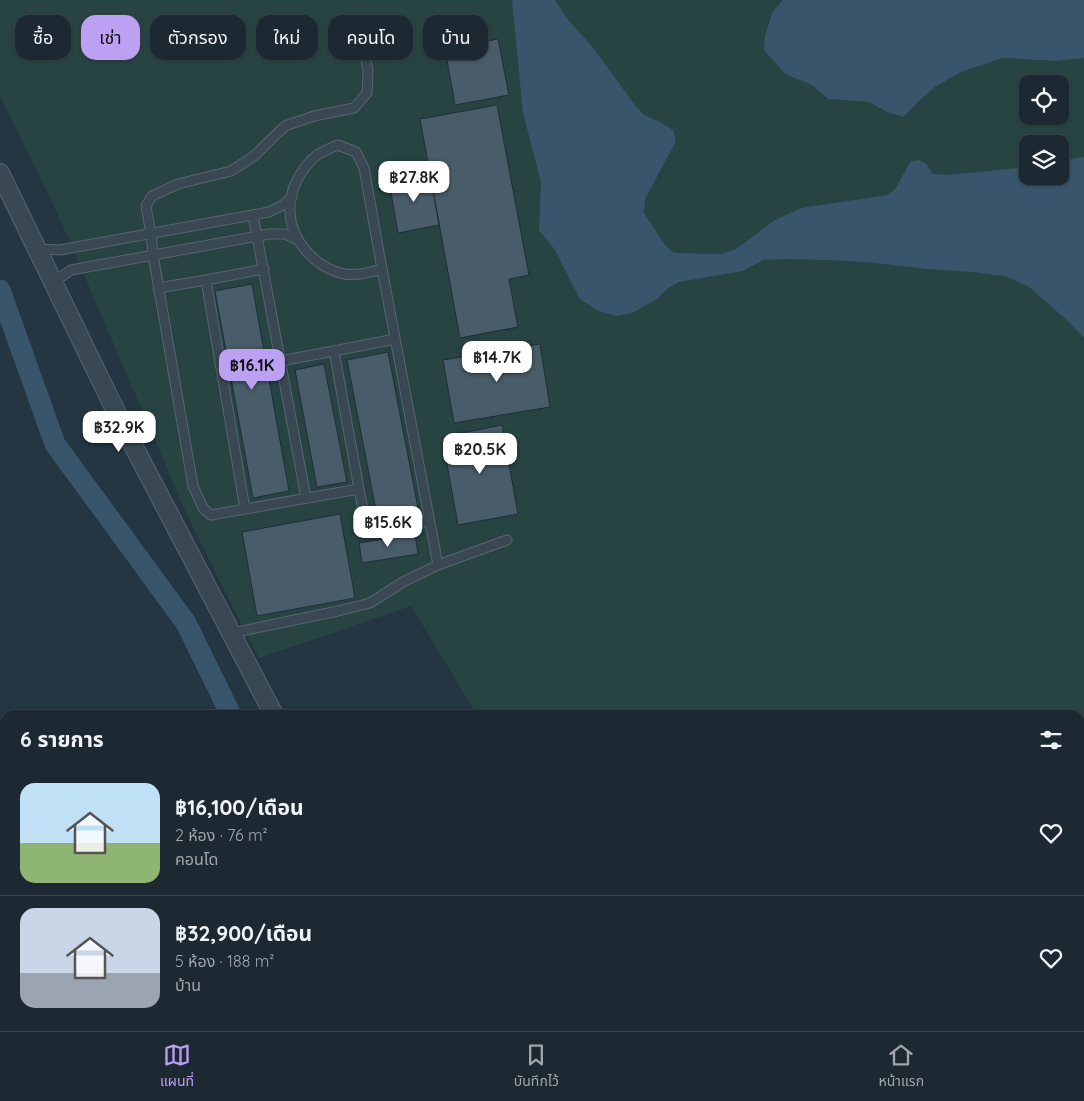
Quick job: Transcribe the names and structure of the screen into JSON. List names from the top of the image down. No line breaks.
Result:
{"page":{"chip":["ซื้อ","เช่า","ตัวกรอง","ใหม่","คอนโด","บ้าน"],"price":["฿27.8K","฿14.7K","฿16.1K","฿32.9K","฿20.5K","฿15.6K"],"heading":"6 รายการ","list":[{"name":"฿16,100/เดือน","note":"2 ห้อง · 76 m² · คอนโด"},{"name":"฿32,900/เดือน","note":"5 ห้อง · 188 m² · บ้าน"}],"tabs":["แผนที่","บันทึกไว้","หน้าแรก"]}}
